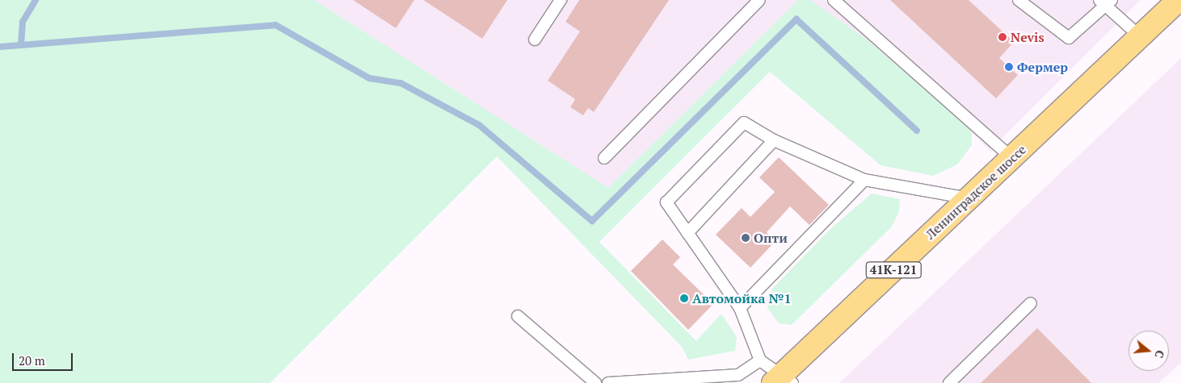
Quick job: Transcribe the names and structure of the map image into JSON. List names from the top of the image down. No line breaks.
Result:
{"streets":{"main road":["Ленинградское шоссе","41К-121"]},"places":["Nevis","Фермер","Опти","Автомойка №1"],"scale_bar":"20 m","north":"right"}
